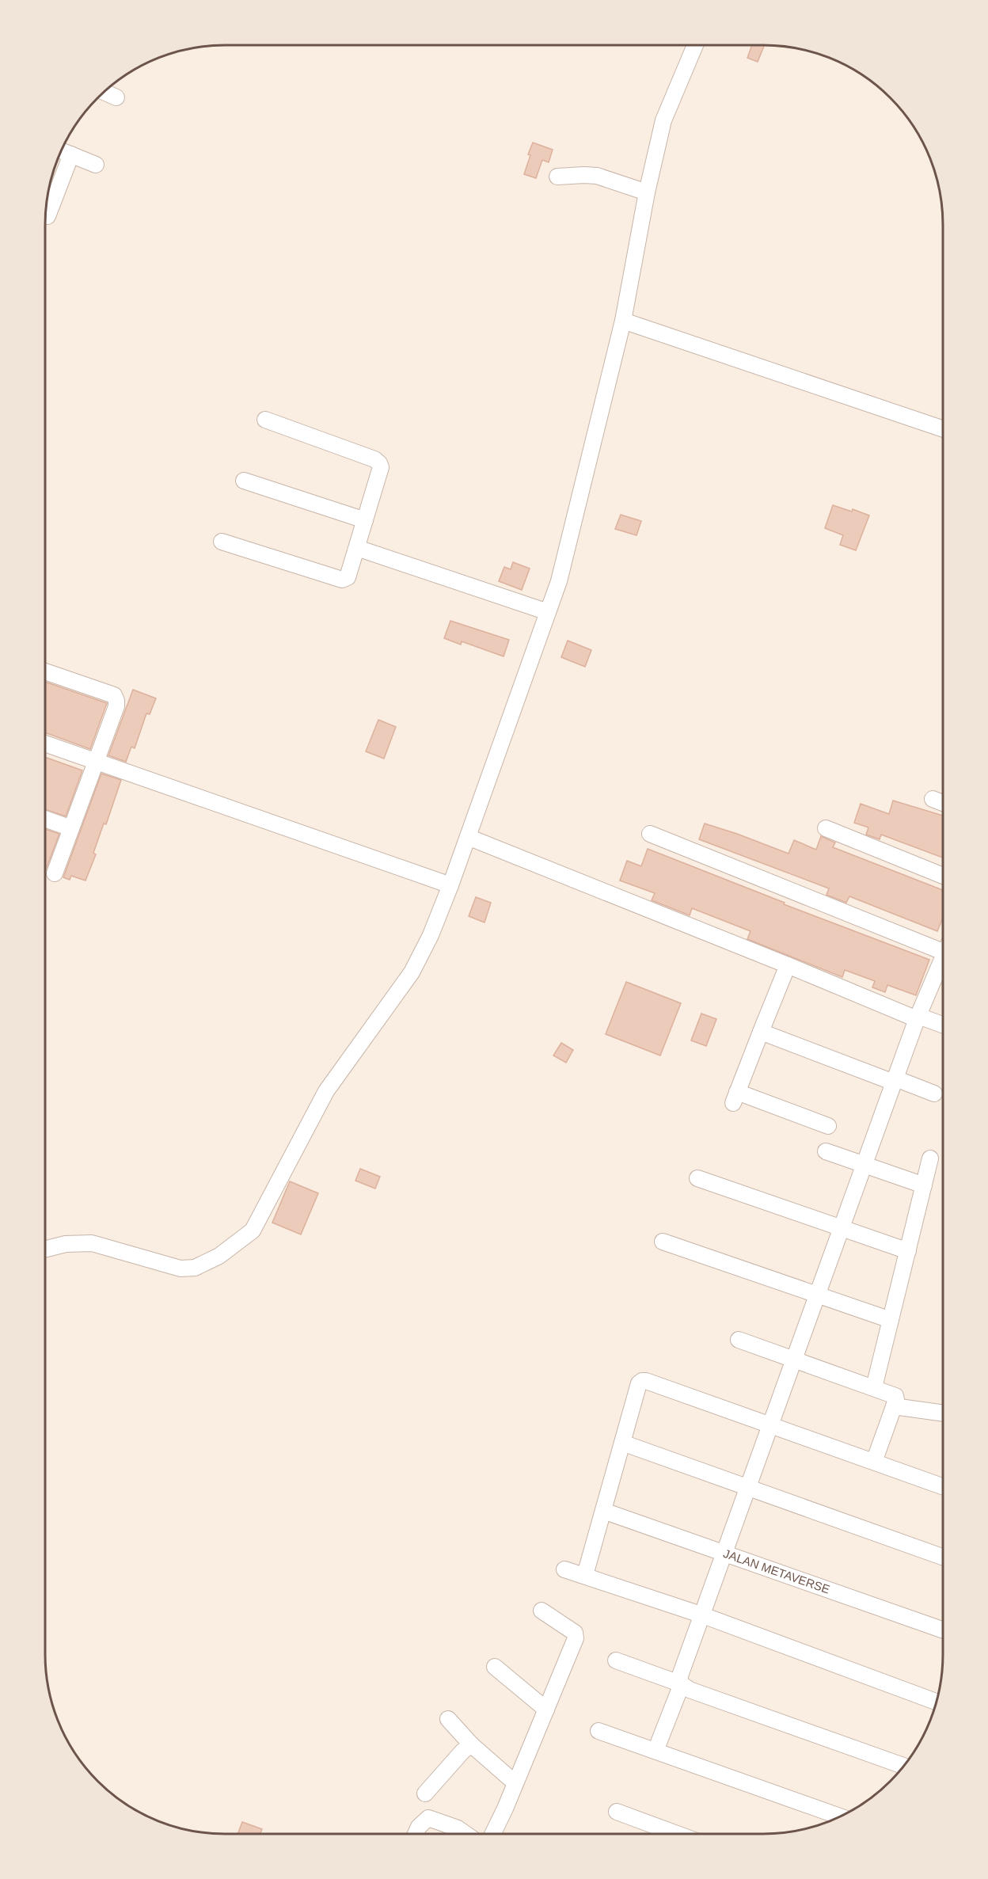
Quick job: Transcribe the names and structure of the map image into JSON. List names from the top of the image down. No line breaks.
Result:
{"streets":{"street":["JALAN METAVERSE"]}}
